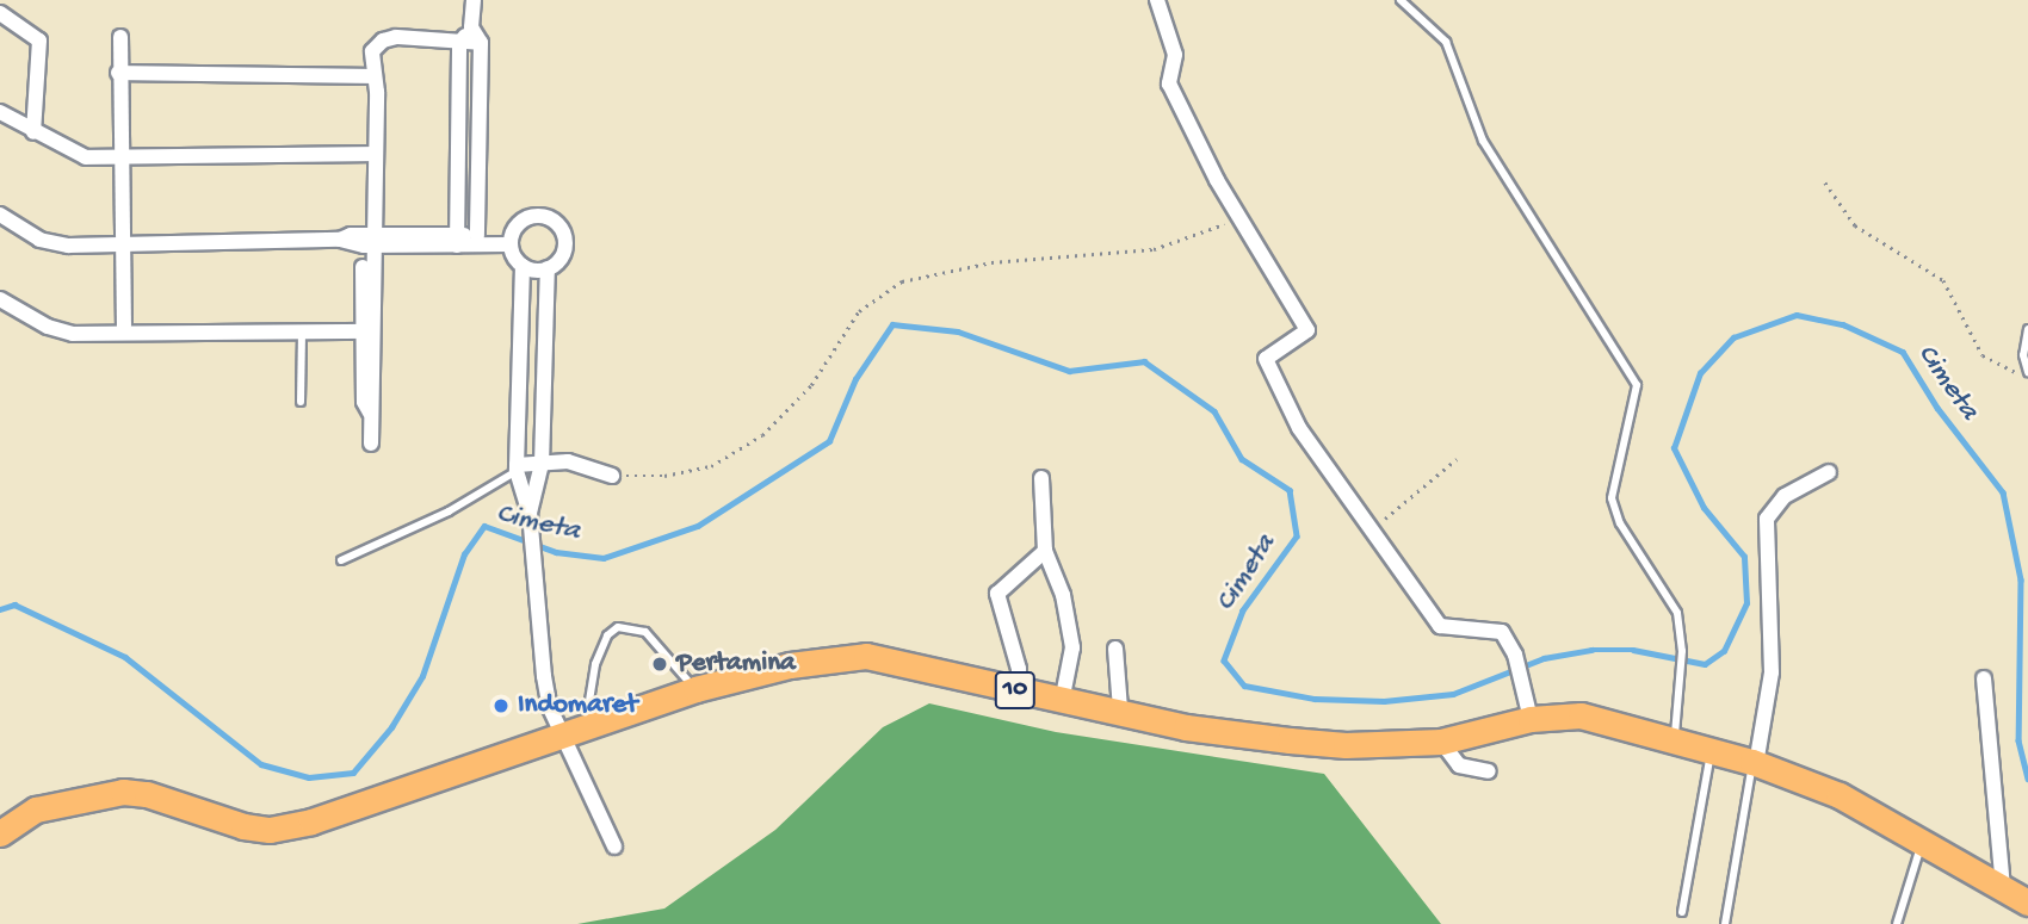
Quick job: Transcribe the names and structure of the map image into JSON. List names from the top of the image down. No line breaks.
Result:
{"streets":{"highway":["10"]},"water":["Cimeta"],"places":["Pertamina","Indomaret"]}
